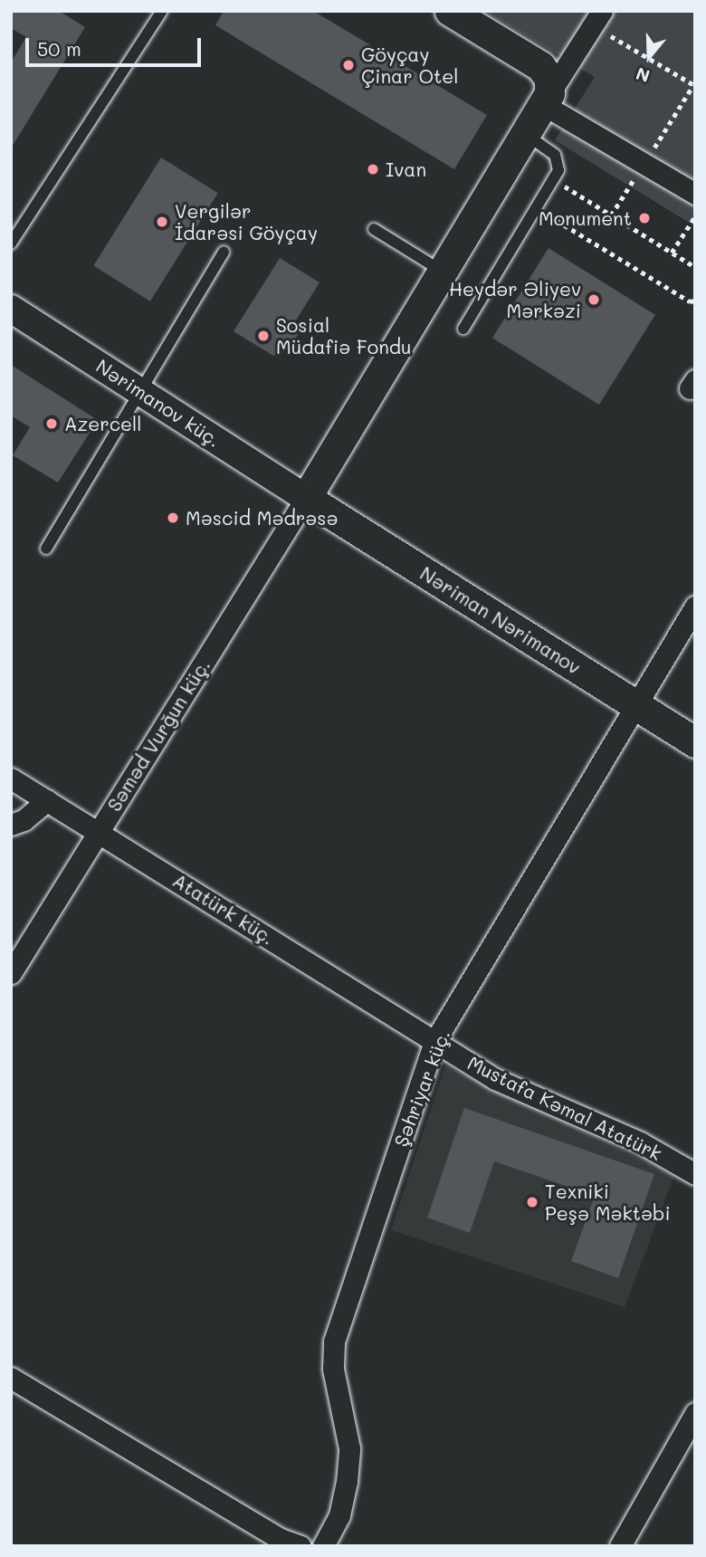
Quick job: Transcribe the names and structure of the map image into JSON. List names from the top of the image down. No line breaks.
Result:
{"streets":{"main road":["Nəriman Nərimanov"],"street":["Nərimanov küç.","Səməd Vurğun küç.","Atatürk küç.","Şəhriyar küç.","Mustafa Kəmal Atatürk"]},"crossings":[["Nərimanov küç.","Nəriman Nərimanov"],["Nərimanov küç.","Səməd Vurğun küç."],["Nəriman Nərimanov","Səməd Vurğun küç."],["Nəriman Nərimanov","Şəhriyar küç."],["Səməd Vurğun küç.","Atatürk küç."],["Atatürk küç.","Şəhriyar küç."],["Atatürk küç.","Mustafa Kəmal Atatürk"],["Şəhriyar küç.","Mustafa Kəmal Atatürk"]],"places":["Göyçay Çinar Otel","Ivan","Monument","Vergilər İdarəsi Göyçay","Heydər Əliyev Mərkəzi","Sosial Müdafiə Fondu","Azercell","Məscid Mədrəsə","Texniki Peşə Məktəbi"],"scale_bar":"50 m","north":"bottom"}
